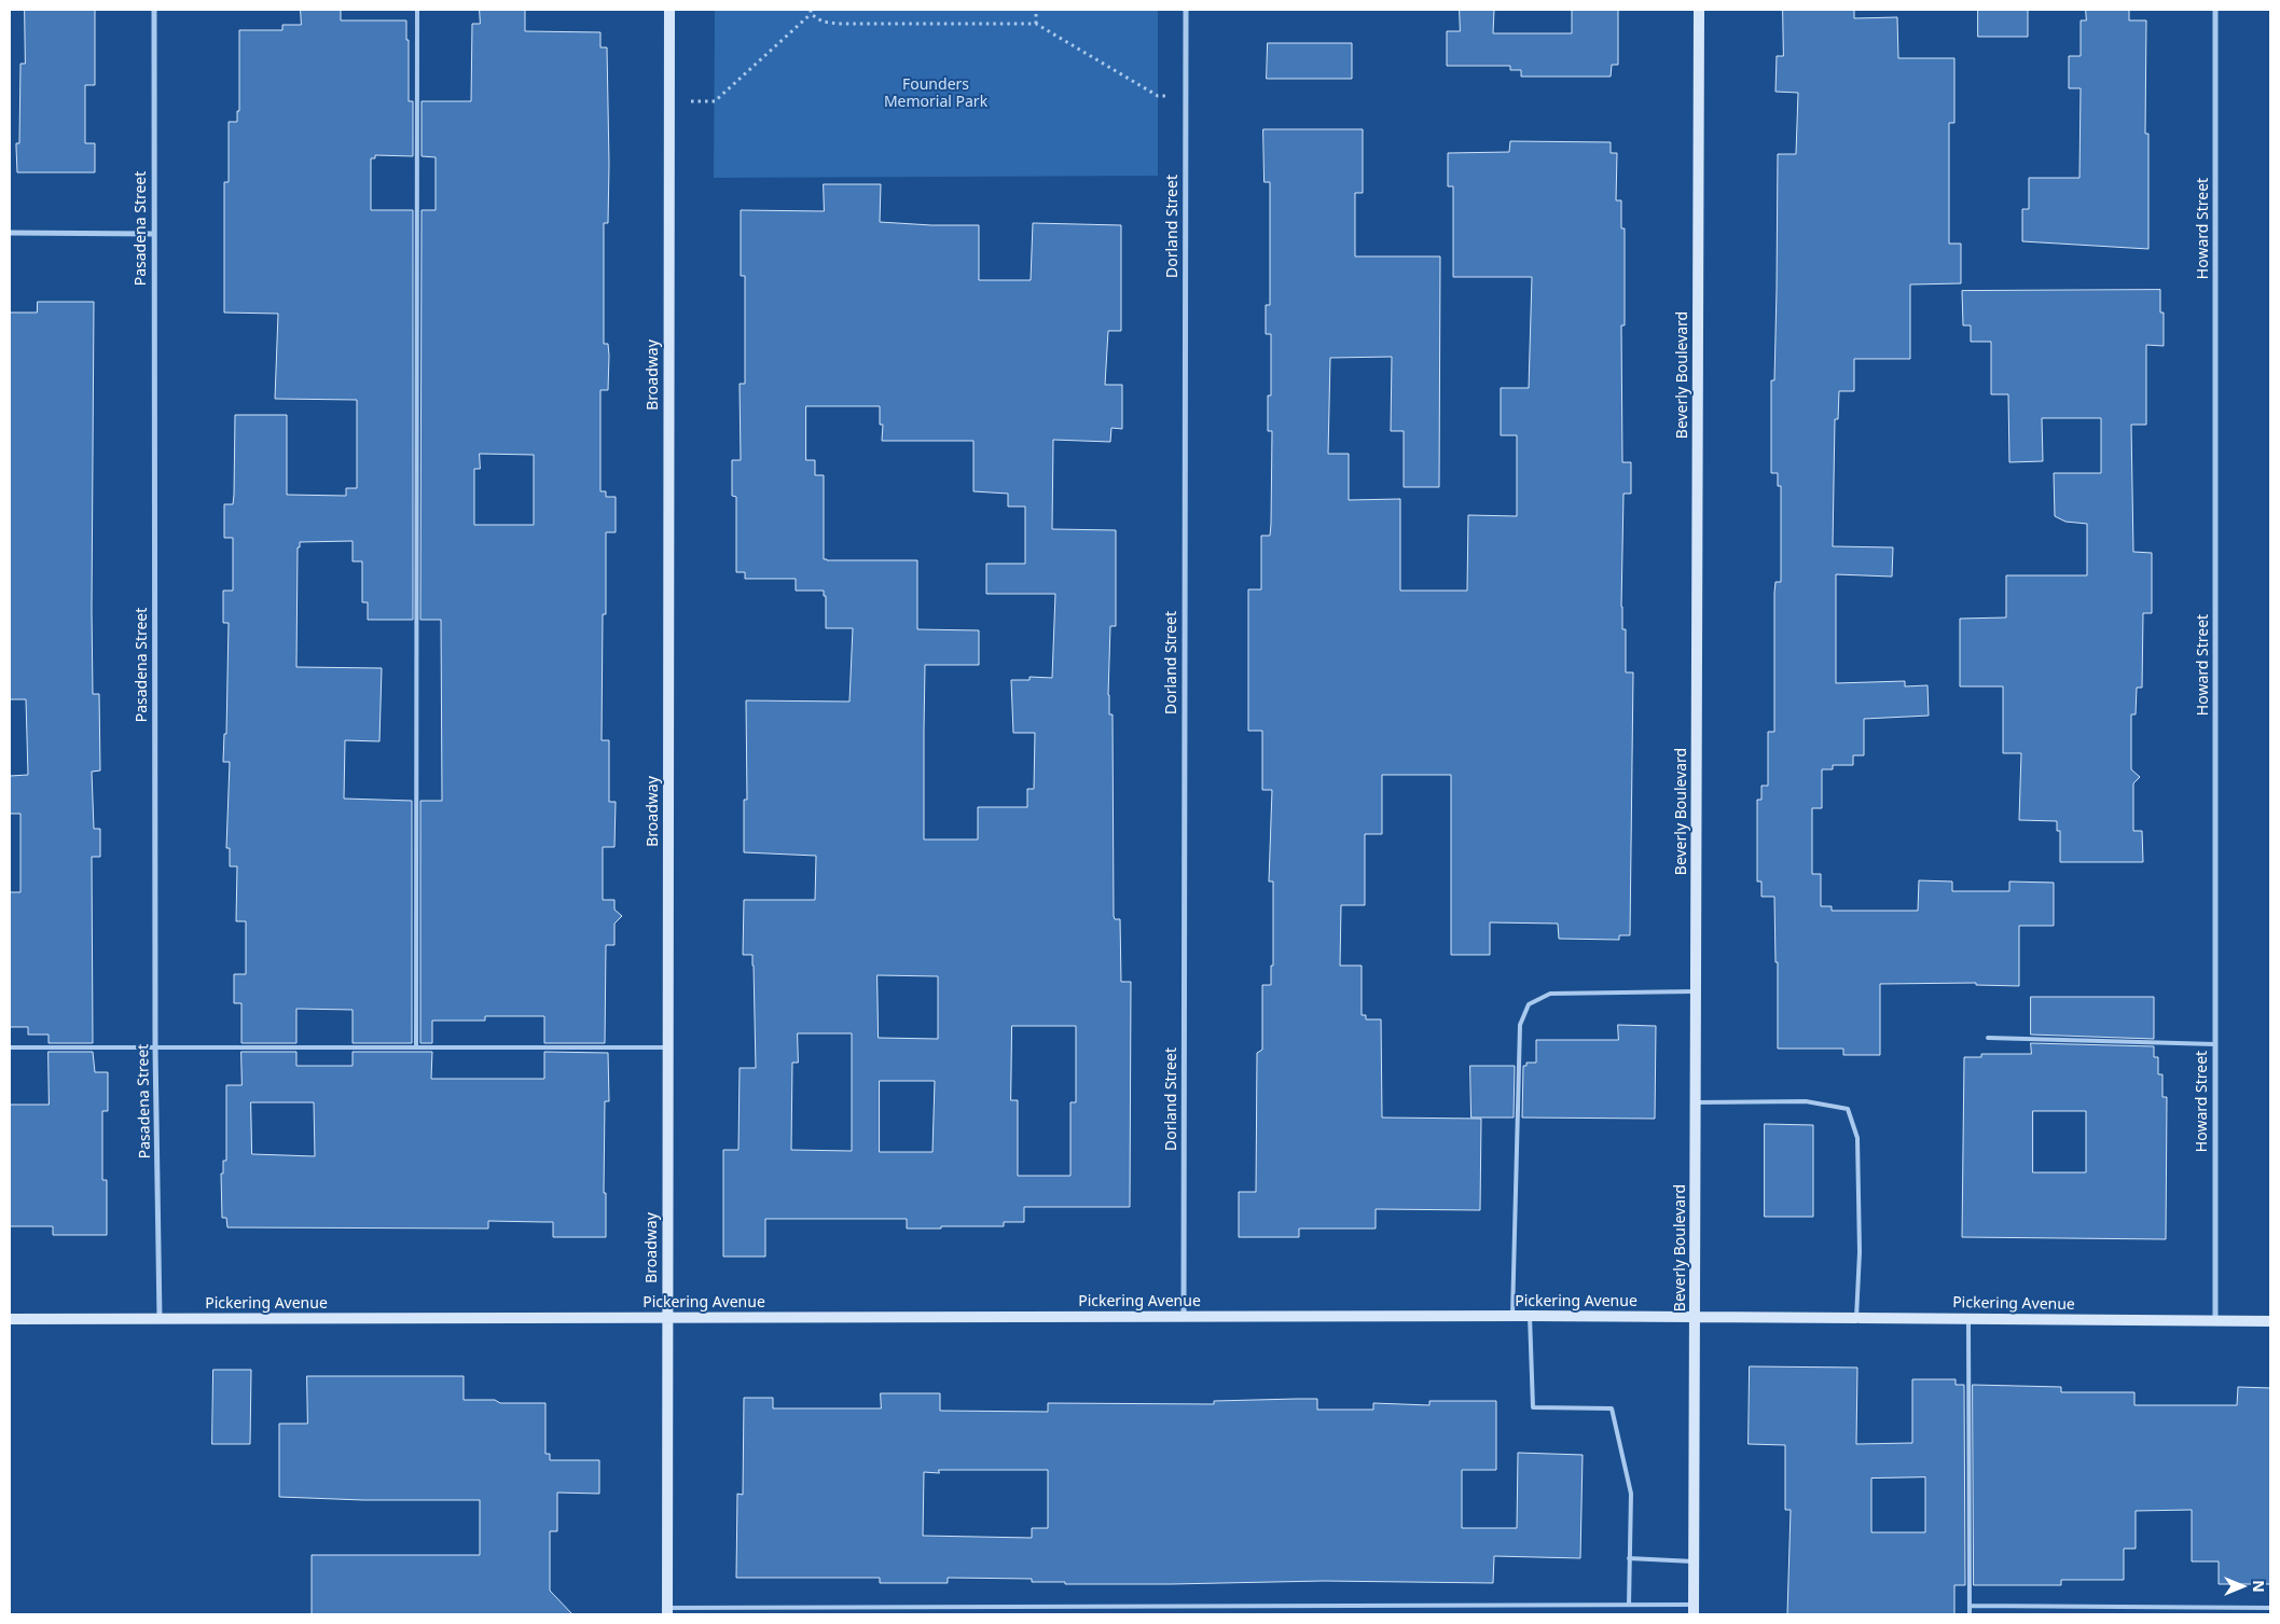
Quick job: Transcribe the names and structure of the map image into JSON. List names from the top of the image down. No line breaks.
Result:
{"streets":{"street":["Dorland Street","Pasadena Street","Howard Street","Broadway","Beverly Boulevard","Pickering Avenue"]},"crossings":[["Dorland Street","Pickering Avenue"],["Pasadena Street","Pickering Avenue"],["Howard Street","Pickering Avenue"],["Broadway","Pickering Avenue"],["Beverly Boulevard","Pickering Avenue"]],"parks":["Founders Memorial Park"],"north":"right"}
